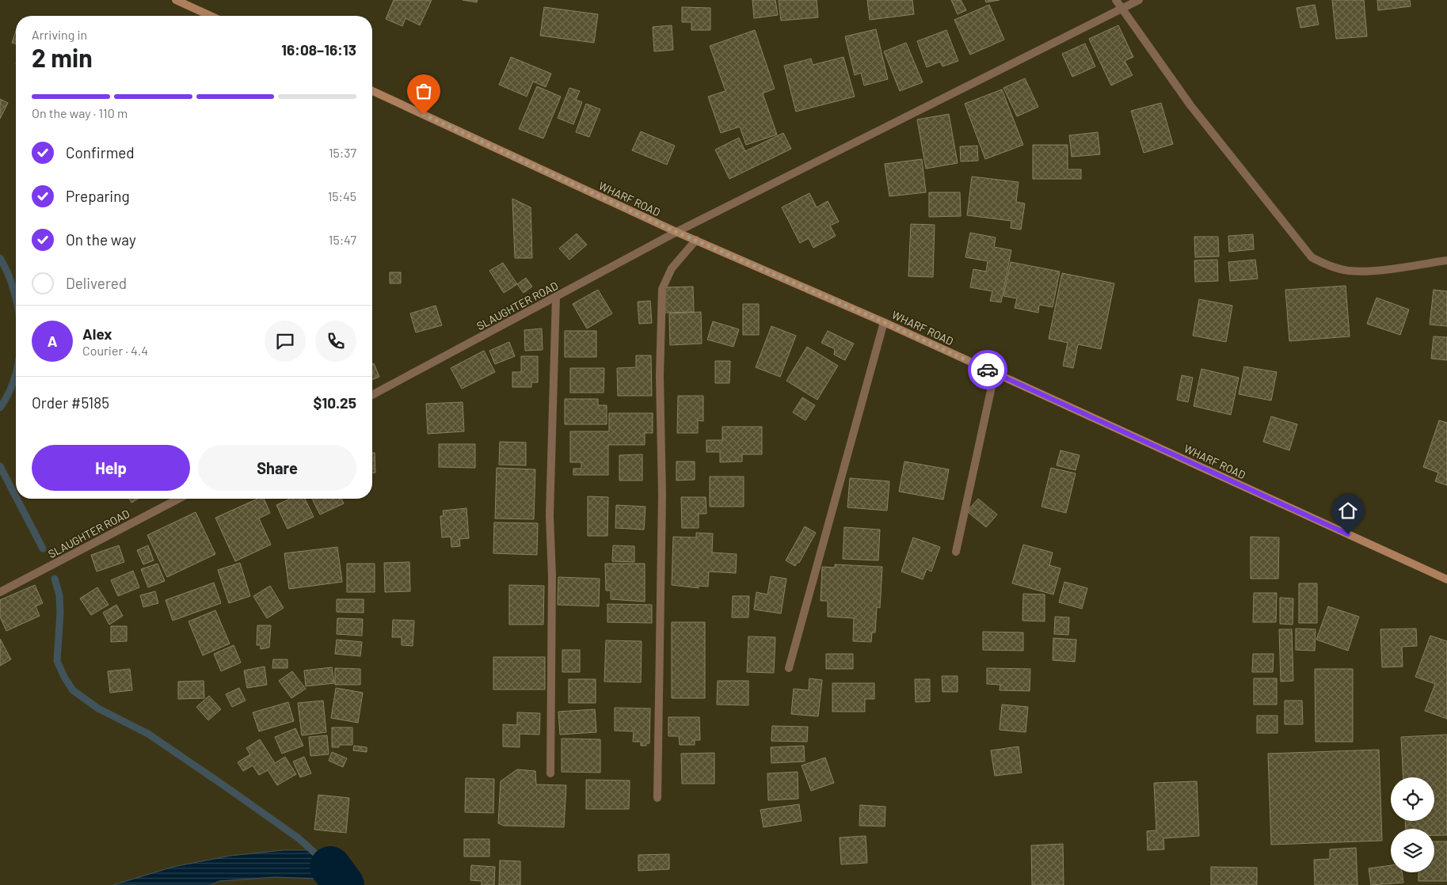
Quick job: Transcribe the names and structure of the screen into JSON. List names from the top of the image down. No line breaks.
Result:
{"streets":{"main road":["WHARF ROAD"],"street":["SLAUGHTER ROAD"]},"crossings":[["WHARF ROAD","SLAUGHTER ROAD"]],"page":{"heading":["2 min","Arriving in","16:08–16:13"],"panel":["Alex","Courier · 4.4","Order #5185","$10.25"],"bar":"On the way · 110 m","list":[["Confirmed","15:37"],["Preparing","15:45"],["On the way","15:47"],"Delivered"],"round":"A","buttons":["Help","Share"]}}
